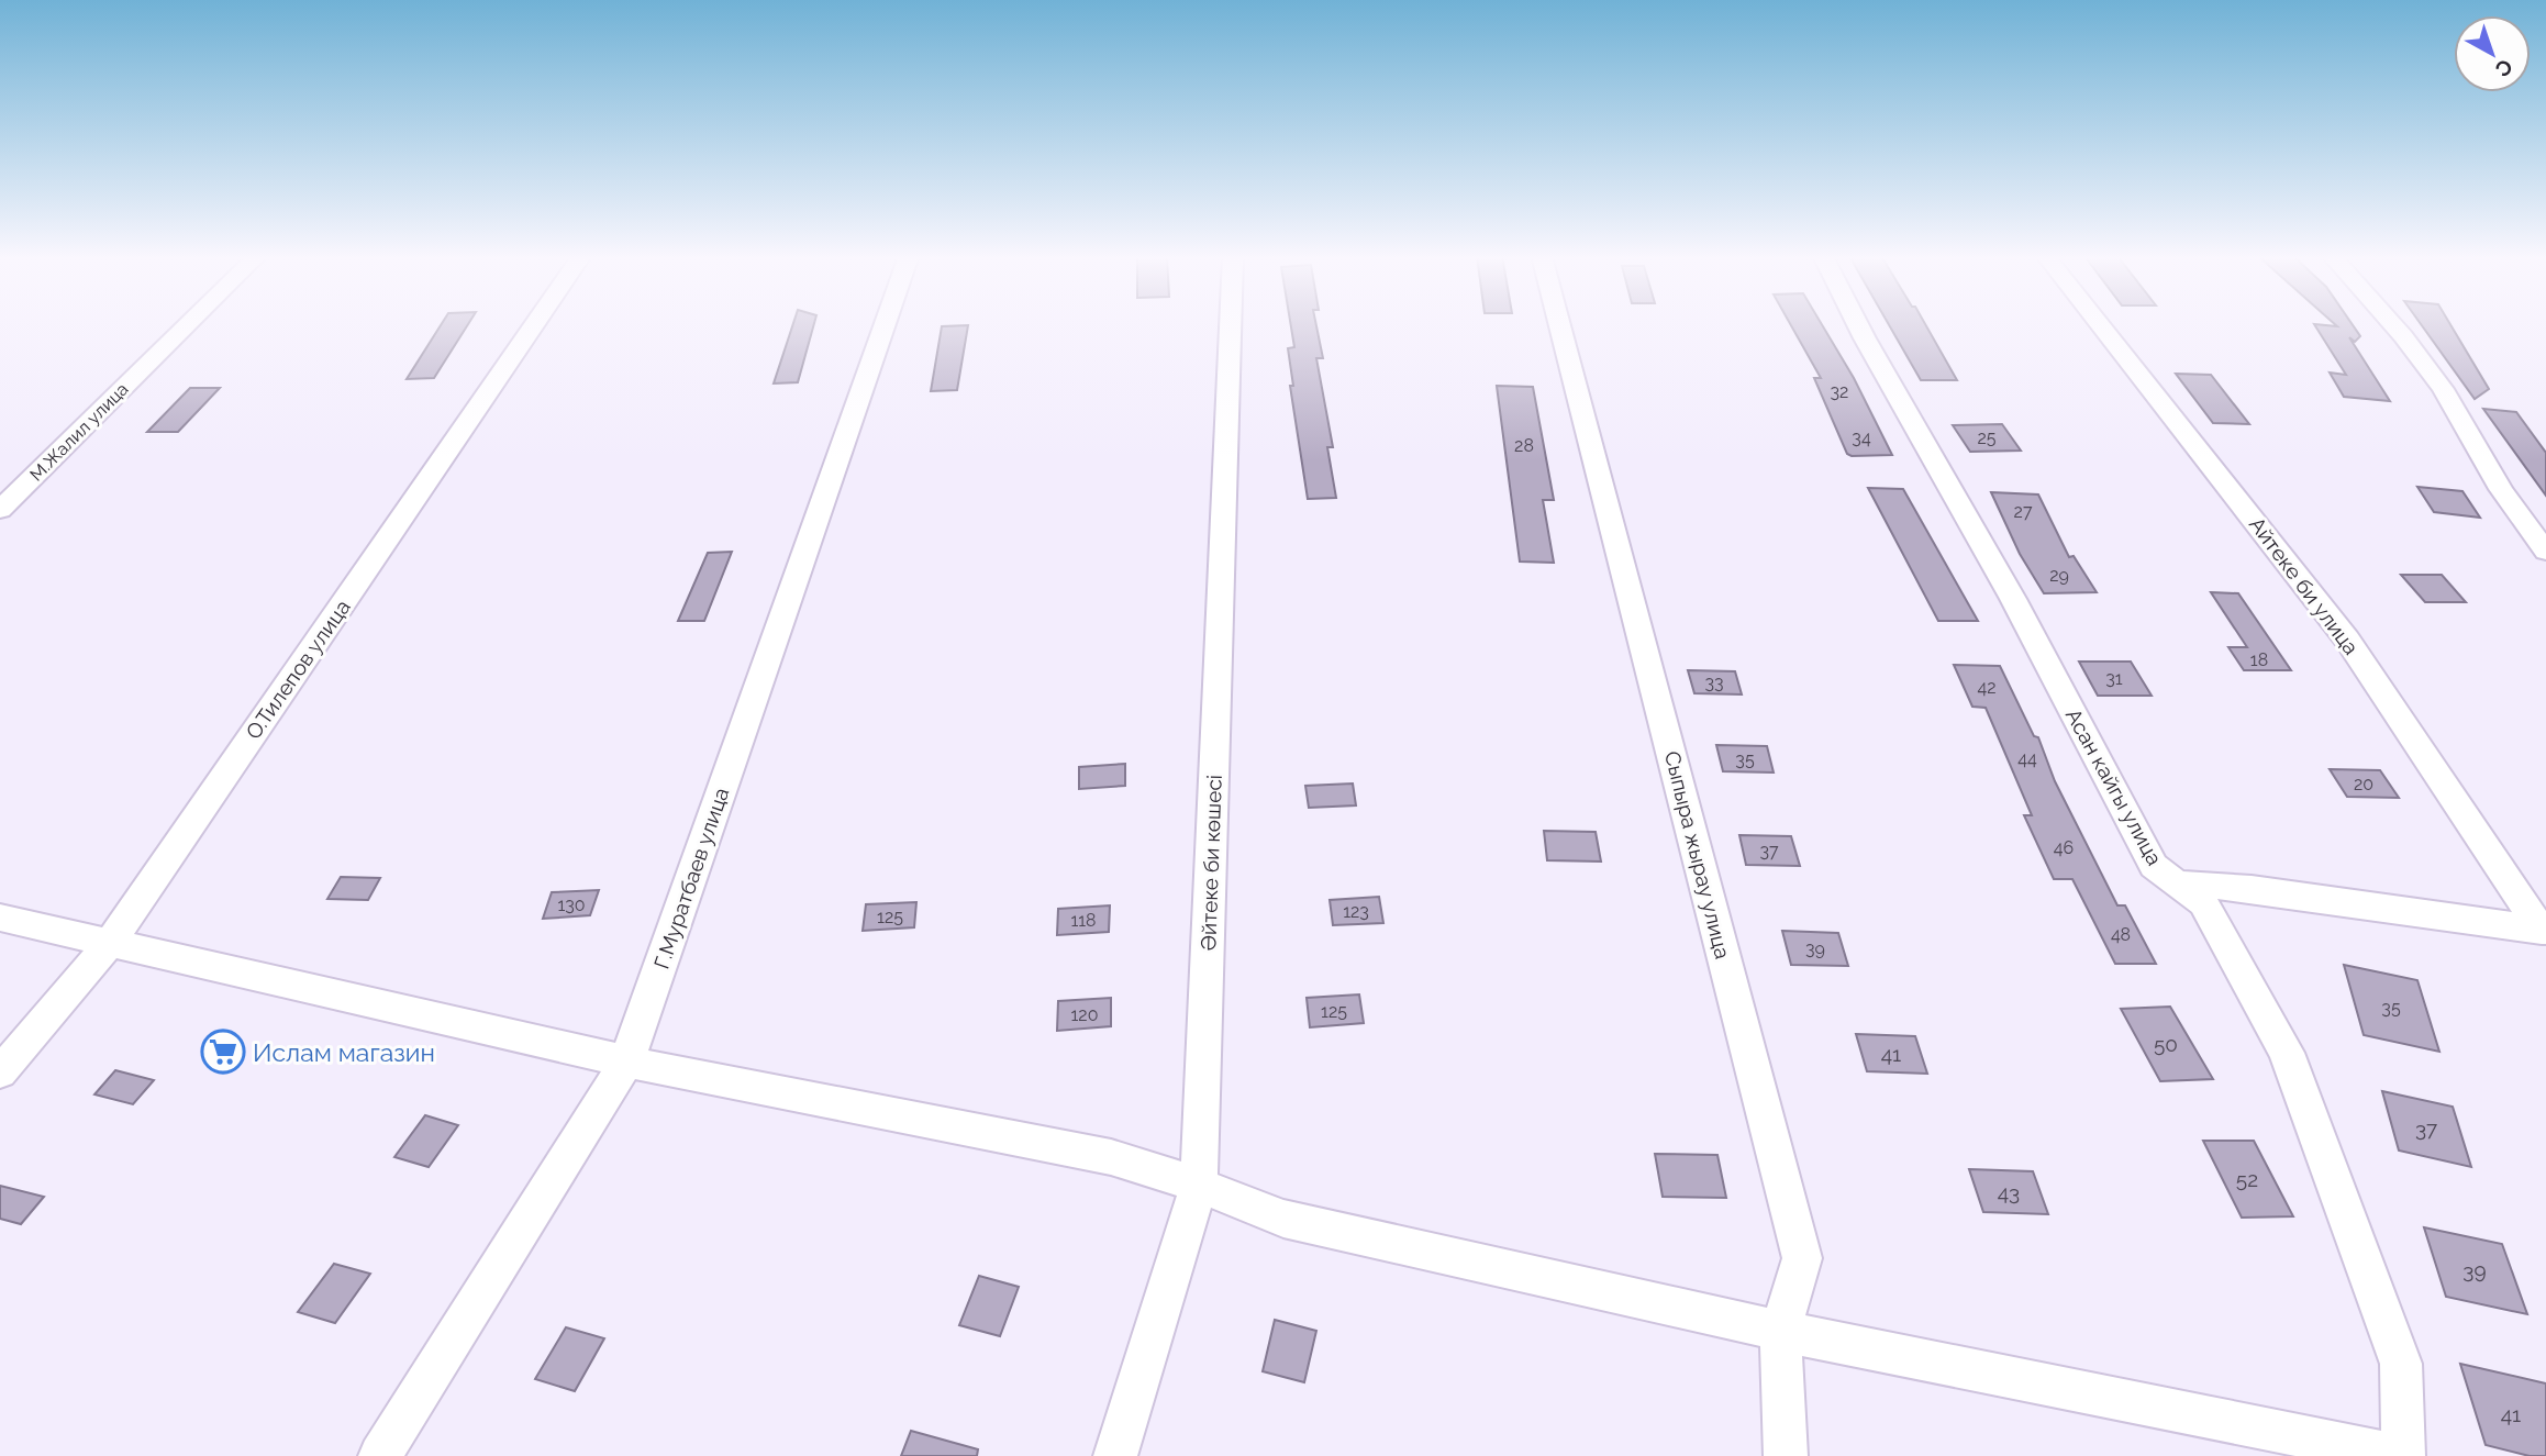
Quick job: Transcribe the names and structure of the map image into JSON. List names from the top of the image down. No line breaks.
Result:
{"streets":{"street":["М.Жалил улица","Айтеке би улица","О.Тилепов улица","Асан кайгы улица","Сыпыра жырау улица","Әйтеке би көшесі","Г.Муратбаев улица"]},"places":{"supermarket":["Ислам магазин"]},"house_numbers":["32","34","25","28","27","29","18","31","33","42","44","35","20","46","37","130","123","125","118","48","39","35","125","120","50","41","37","52","43","39","41"],"north":"bottom right"}
